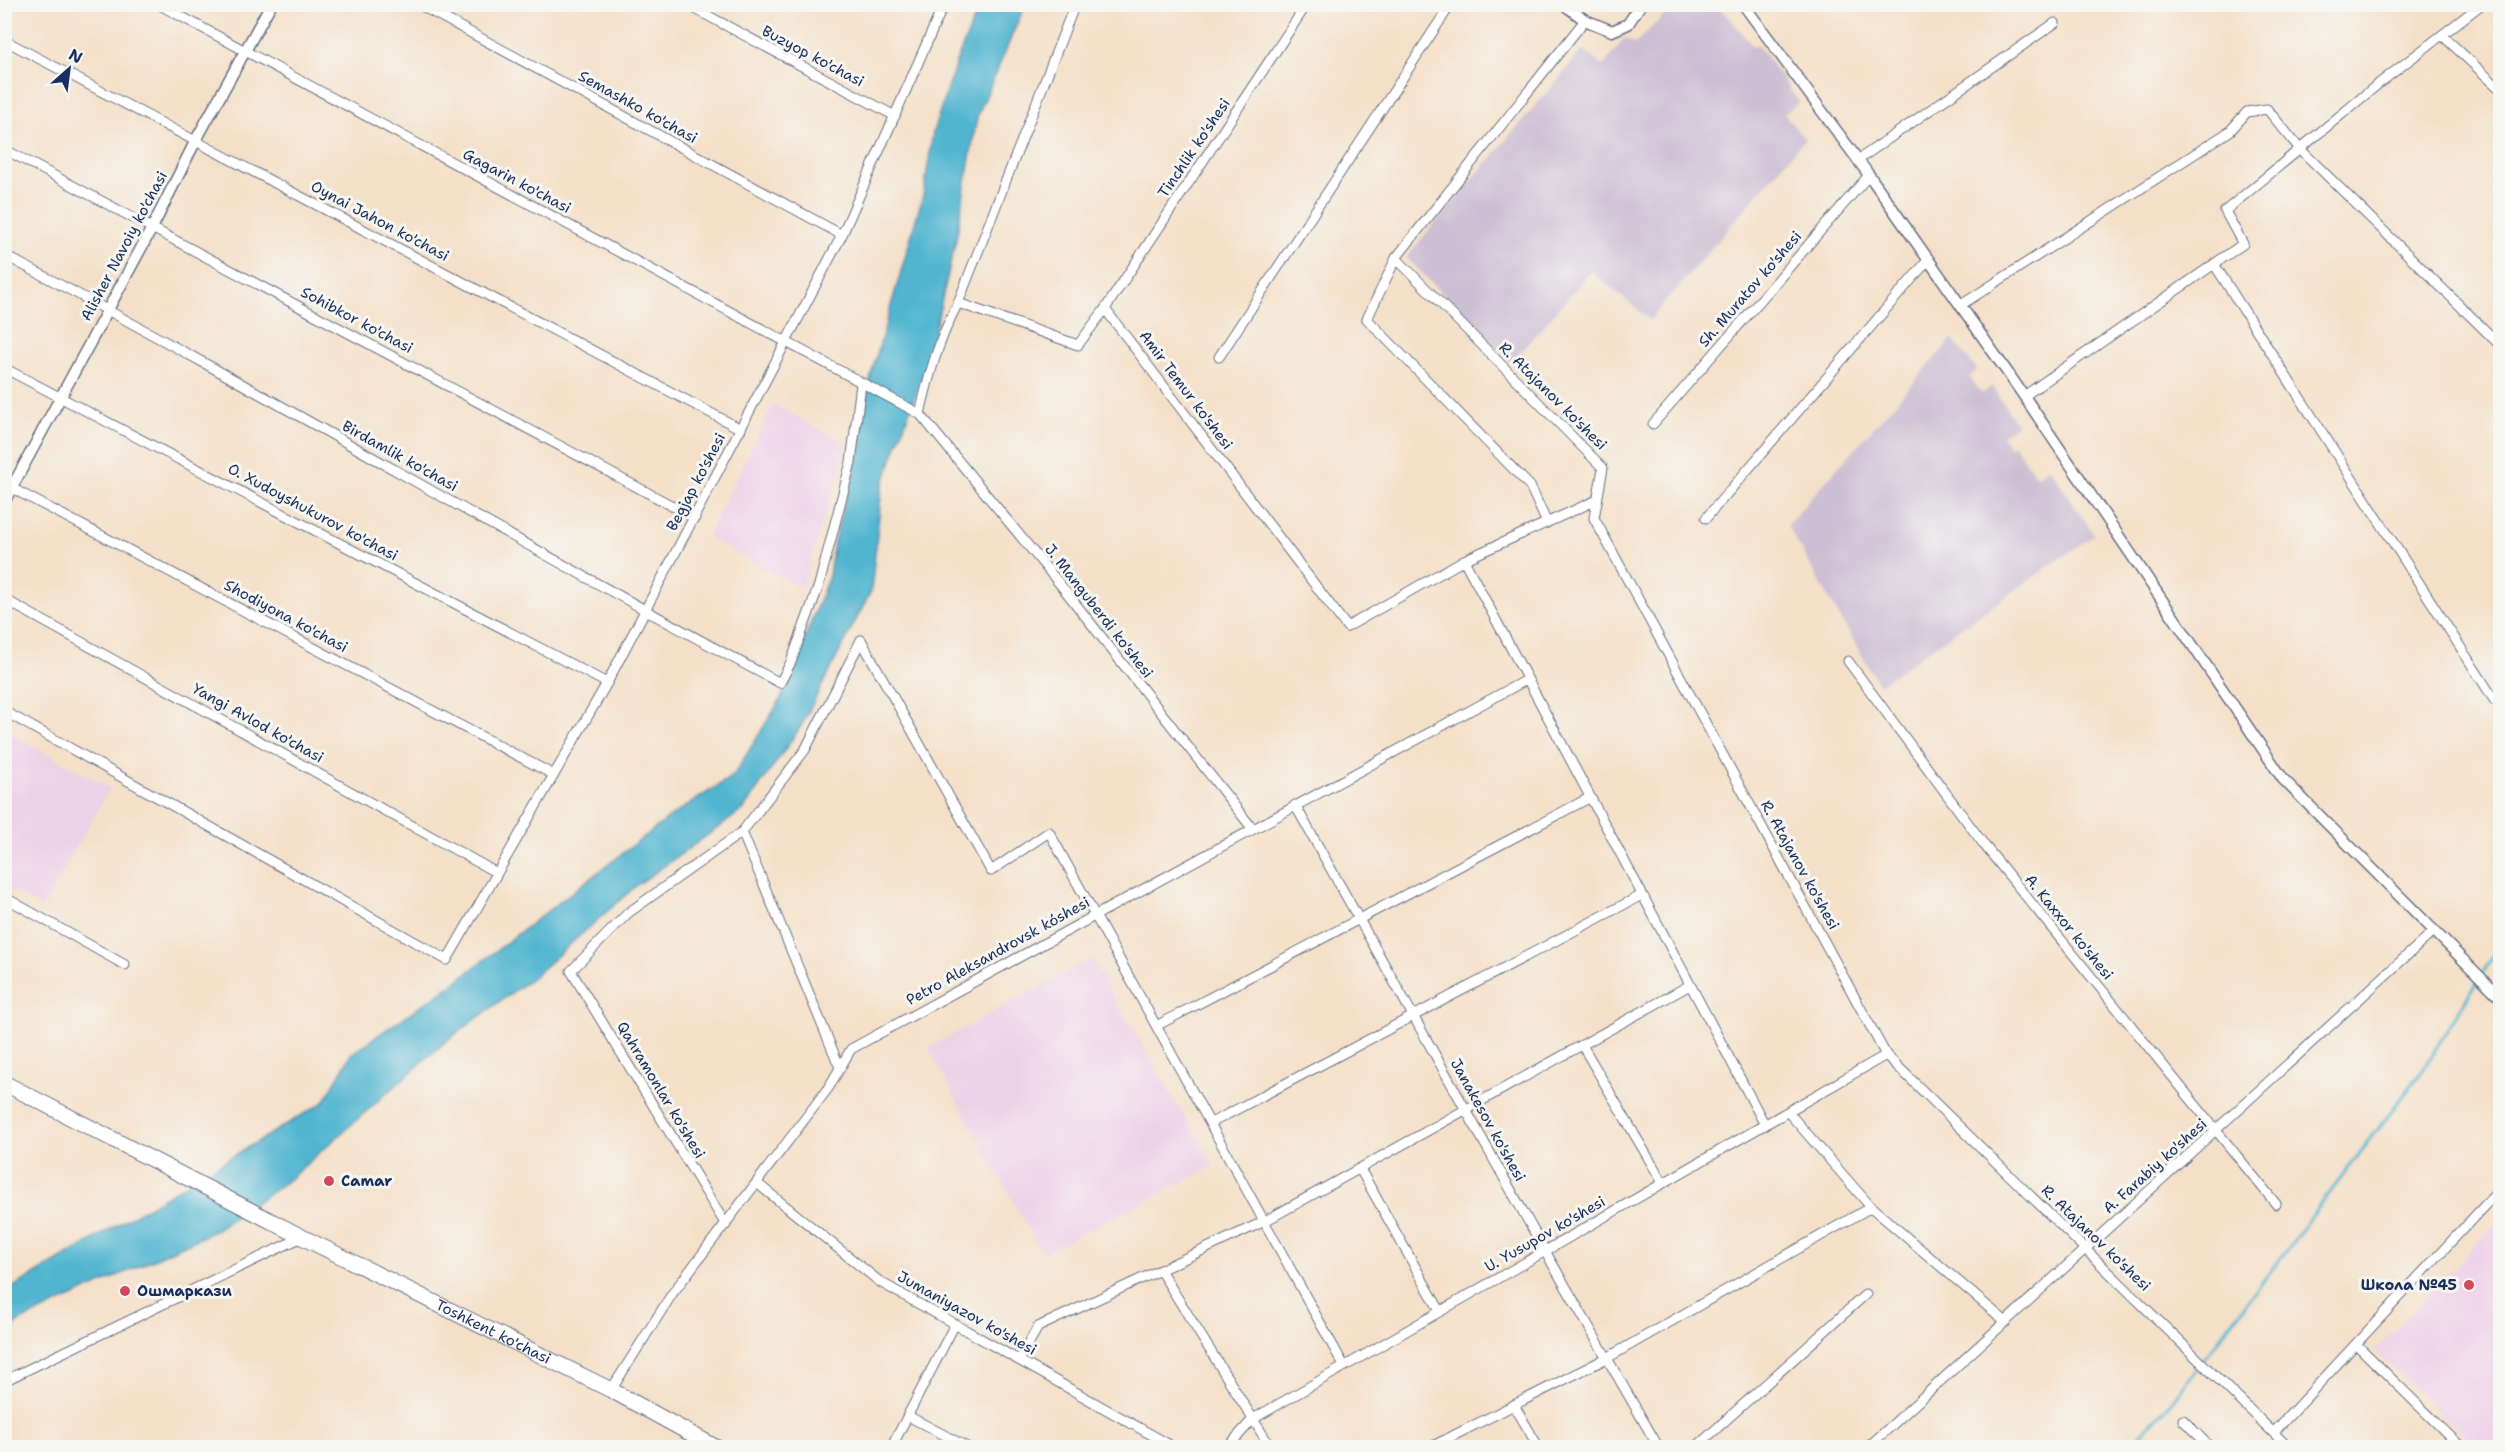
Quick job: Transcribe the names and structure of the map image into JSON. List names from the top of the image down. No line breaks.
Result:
{"streets":{"highway":["Toshkent ko'chasi"],"street":["Buzyop ko'chasi","Semashko ko'chasi","Tinchlik ko'shesi","Gagarin ko'chasi","Oynai Jahon ko'chasi","Alisher Navoiy ko'chasi","Sh. Muratov ko'shesi","Sohibkor ko'chasi","Amir Temur ko'shesi","R. Atajanov ko'shesi","Birdamlik ko'chasi","Begjap ko'shesi","O. Xudoyshukurov ko'chasi","J. Manguberdi ko'shesi","Shodiyona ko'chasi","Yangi Avlod ko'chasi","A. Kaxxor ko'shesi","Petro Aleksandrovsk kóshesi","Qahramonlar ko'shesi","Janakesov ko'shesi","A. Farabiy ko'shesi","U. Yusupov ko'shesi","Jumaniyazov ko'shesi"]},"crossings":[["Buzyop ko'chasi","Begjap ko'shesi"],["Semashko ko'chasi","Begjap ko'shesi"],["Tinchlik ko'shesi","Amir Temur ko'shesi"],["Gagarin ko'chasi","Alisher Navoiy ko'chasi"],["Gagarin ko'chasi","Birdamlik ko'chasi"],["Gagarin ko'chasi","Begjap ko'shesi"],["Gagarin ko'chasi","J. Manguberdi ko'shesi"],["Oynai Jahon ko'chasi","Alisher Navoiy ko'chasi"],["Oynai Jahon ko'chasi","Begjap ko'shesi"],["Alisher Navoiy ko'chasi","Sohibkor ko'chasi"],["Alisher Navoiy ko'chasi","Birdamlik ko'chasi"],["Alisher Navoiy ko'chasi","O. Xudoyshukurov ko'chasi"],["Alisher Navoiy ko'chasi","Shodiyona ko'chasi"],["Sohibkor ko'chasi","Begjap ko'shesi"],["R. Atajanov ko'shesi","A. Farabiy ko'shesi"],["R. Atajanov ko'shesi","U. Yusupov ko'shesi"],["Birdamlik ko'chasi","Begjap ko'shesi"],["Begjap ko'shesi","O. Xudoyshukurov ko'chasi"],["Begjap ko'shesi","Shodiyona ko'chasi"],["Begjap ko'shesi","Yangi Avlod ko'chasi"],["J. Manguberdi ko'shesi","Petro Aleksandrovsk kóshesi"],["A. Kaxxor ko'shesi","A. Farabiy ko'shesi"],["Petro Aleksandrovsk kóshesi","Qahramonlar ko'shesi"],["Petro Aleksandrovsk kóshesi","Janakesov ko'shesi"],["Petro Aleksandrovsk kóshesi","Jumaniyazov ko'shesi"],["Petro Aleksandrovsk kóshesi","Toshkent ko'chasi"],["Janakesov ko'shesi","U. Yusupov ko'shesi"]],"places":["Camar","Школа №45","Ошмаркази"],"north":"top right"}
